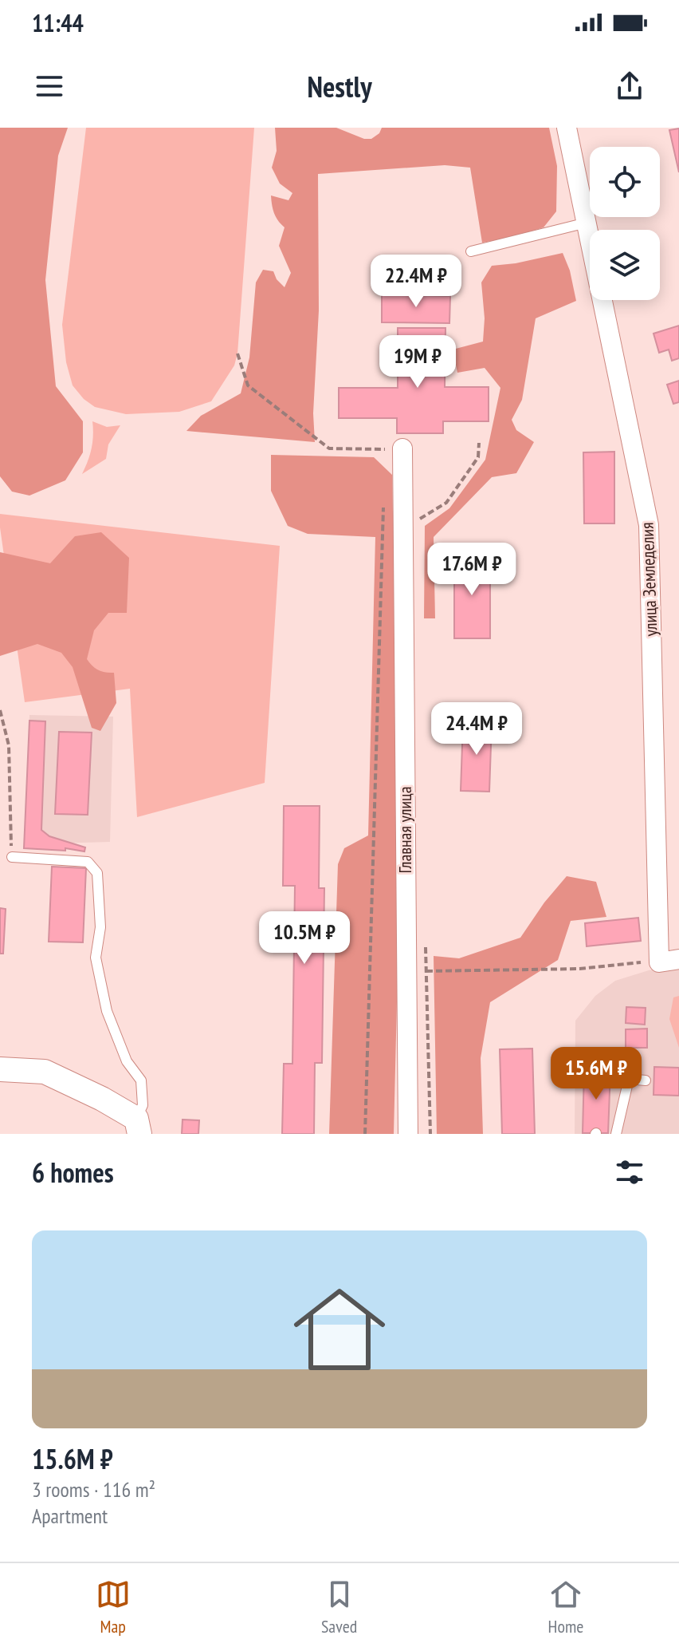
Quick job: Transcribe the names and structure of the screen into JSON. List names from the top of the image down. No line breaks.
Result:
{"streets":{"street":["улица Земледелия","Главная улица"]},"page":{"status":"11:44","header":"Nestly","price":["22.4M ₽","19M ₽","17.6M ₽","24.4M ₽","10.5M ₽","15.6M ₽"],"heading":"6 homes","list":[{"name":"15.6M ₽","note":"3 rooms · 116 m² · Apartment"}],"tabs":["Map","Saved","Home"]}}
